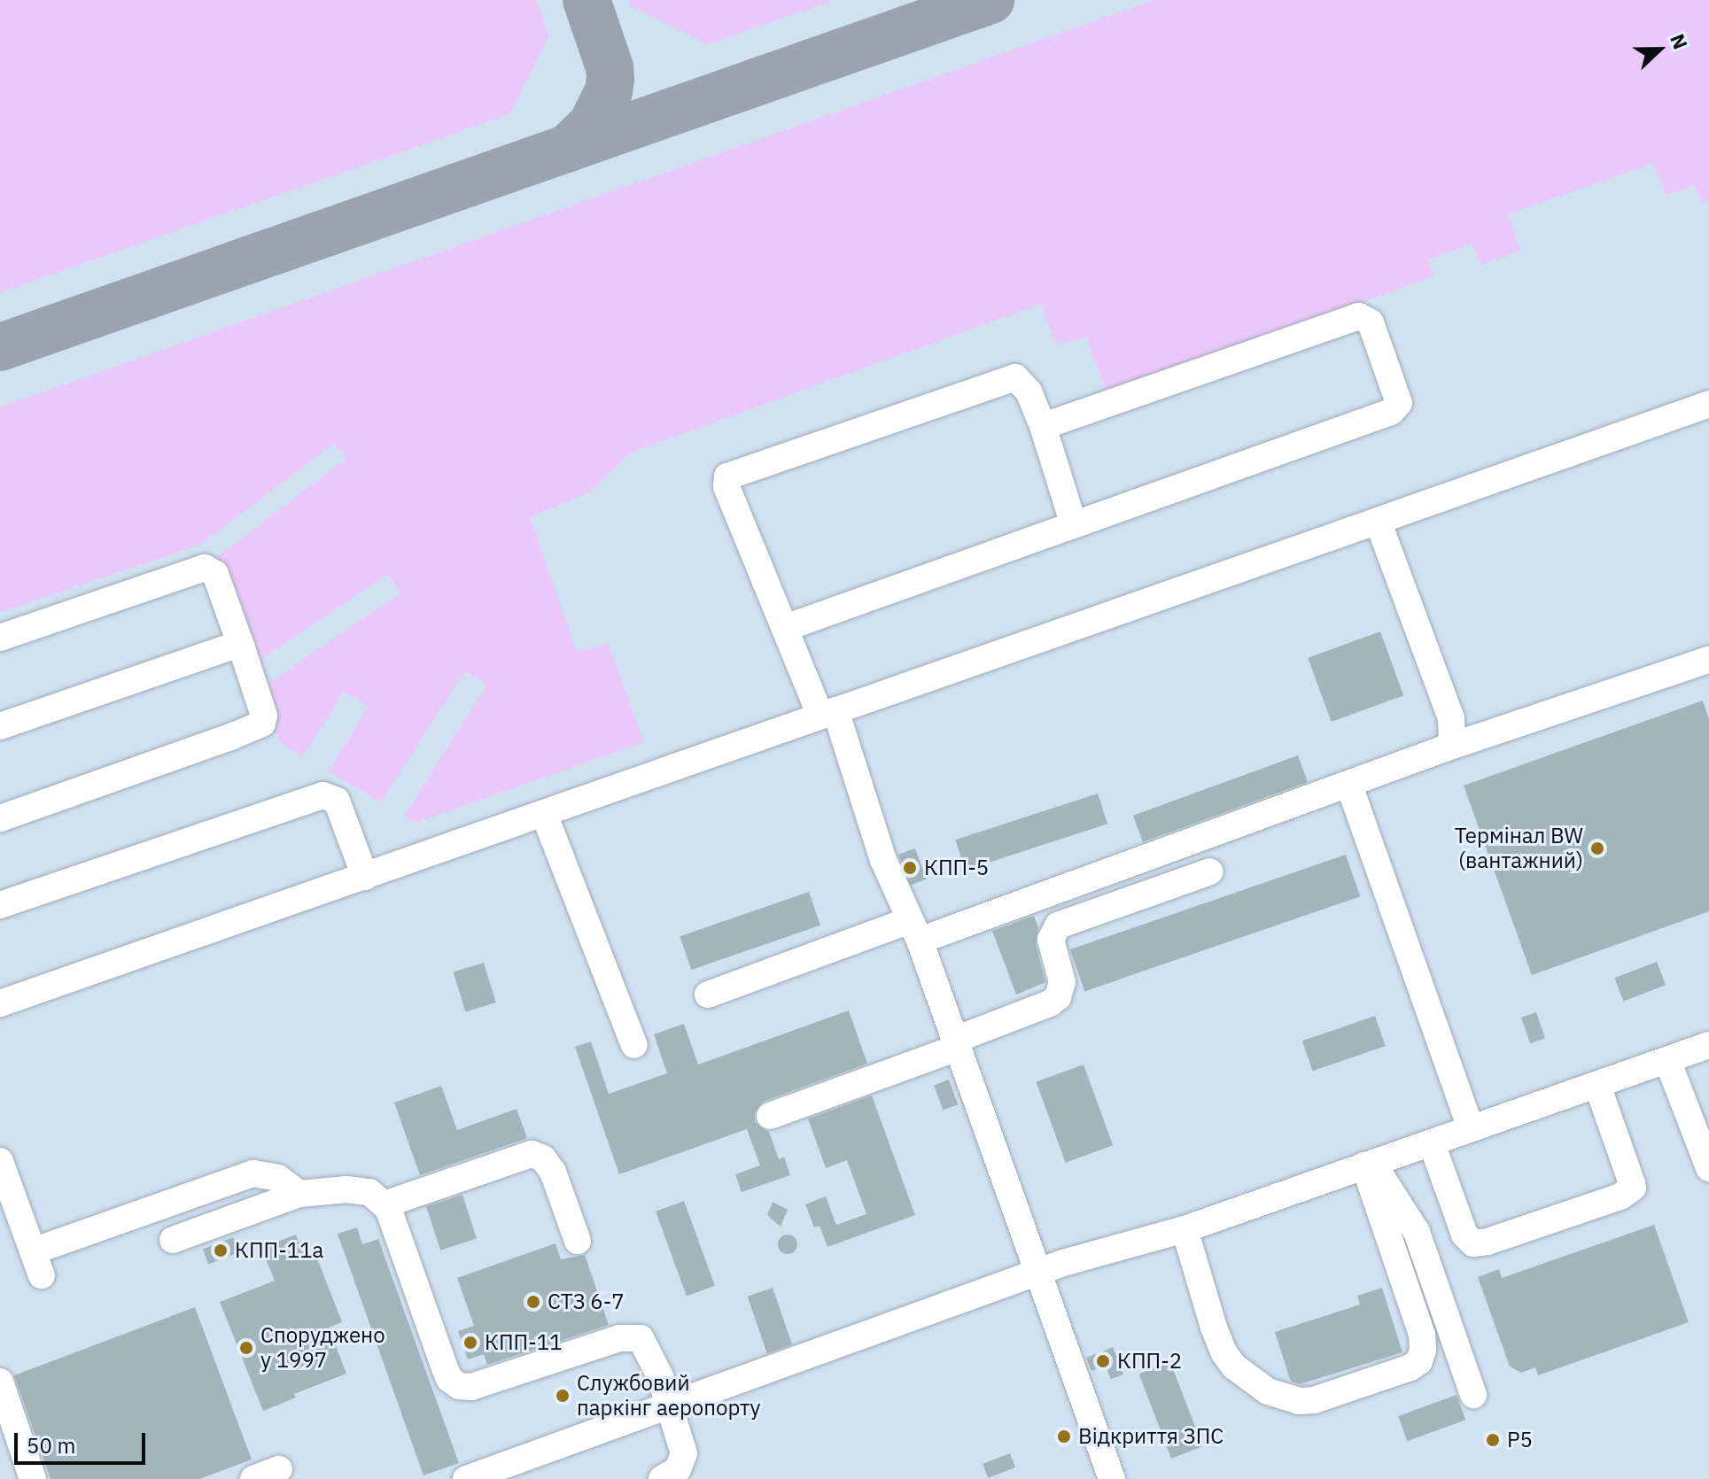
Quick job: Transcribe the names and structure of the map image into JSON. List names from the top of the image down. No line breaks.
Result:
{"places":["Термінал BW (вантажний)","КПП-5","КПП-11а","СТЗ 6-7","КПП-11","Споруджено у 1997","КПП-2","Службовий паркінг аеропорту","Відкриття ЗПС","P5"],"scale_bar":"50 m","north":"right"}
